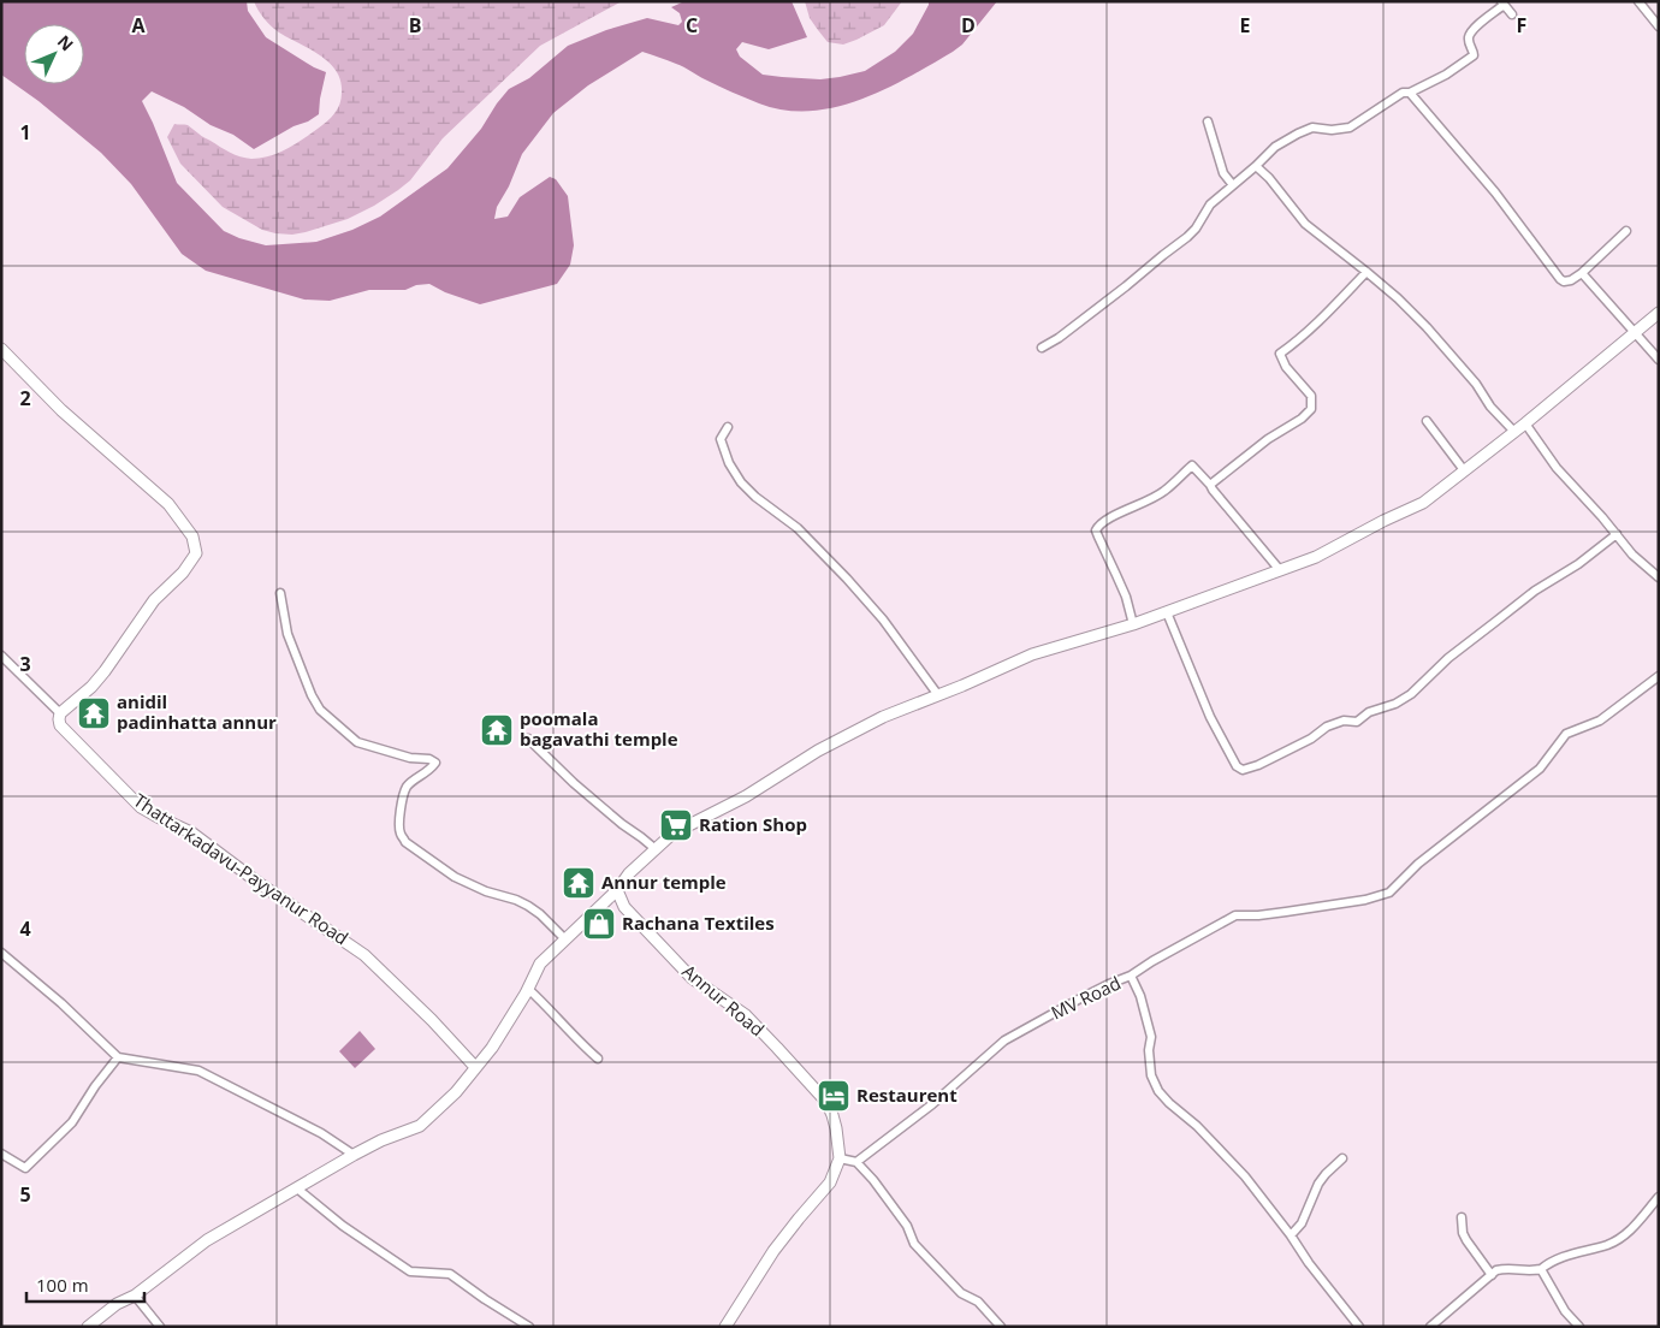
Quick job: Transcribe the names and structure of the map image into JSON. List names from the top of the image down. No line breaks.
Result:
{"streets":{"main road":["Thattarkadavu-Payyanur Road","Annur Road"],"street":["MV Road"]},"places":{"temple":["anidil padinhatta annur","poomala bagavathi temple","Annur temple"],"supermarket":["Ration Shop"],"shop":["Rachana Textiles"],"hotel":["Restaurent"]},"scale_bar":"100 m","north":"top right","grid":{"columns":["A","B","C","D","E","F"],"rows":["1","2","3","4","5"]}}
